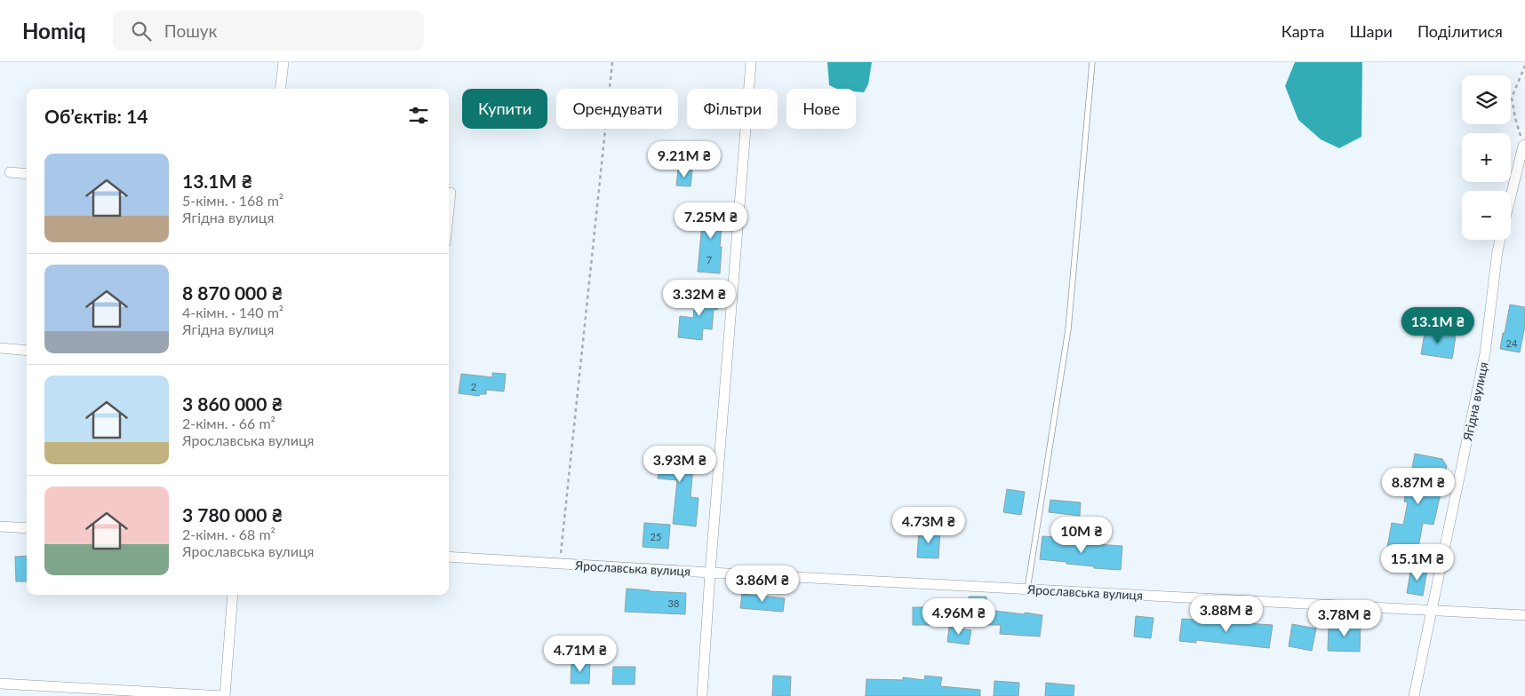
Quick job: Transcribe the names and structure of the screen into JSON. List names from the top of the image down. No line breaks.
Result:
{"streets":{"street":["Ягідна вулиця","Ярославська вулиця"]},"crossings":[["Ягідна вулиця","Ярославська вулиця"]],"house_numbers":["7","24","2","25","38"],"page":{"header":"Homiq","search":"Пошук","nav":["Карта","Шари","Поділитися"],"map_buttons":["+","−"],"chip":["Купити","Орендувати","Фільтри","Нове"],"heading":"Об’єктів: 14","price":["9.21M ₴","7.25M ₴","3.32M ₴","13.1M ₴","3.93M ₴","8.87M ₴","4.73M ₴","10M ₴","15.1M ₴","3.86M ₴","3.88M ₴","4.96M ₴","3.78M ₴","4.71M ₴"],"list":[{"name":"13.1M ₴","note":"5-кімн. · 168 m² · Ягідна вулиця"},{"name":"8 870 000 ₴","note":"4-кімн. · 140 m² · Ягідна вулиця"},{"name":"3 860 000 ₴","note":"2-кімн. · 66 m² · Ярославська вулиця"},{"name":"3 780 000 ₴","note":"2-кімн. · 68 m² · Ярославська вулиця"}]}}
